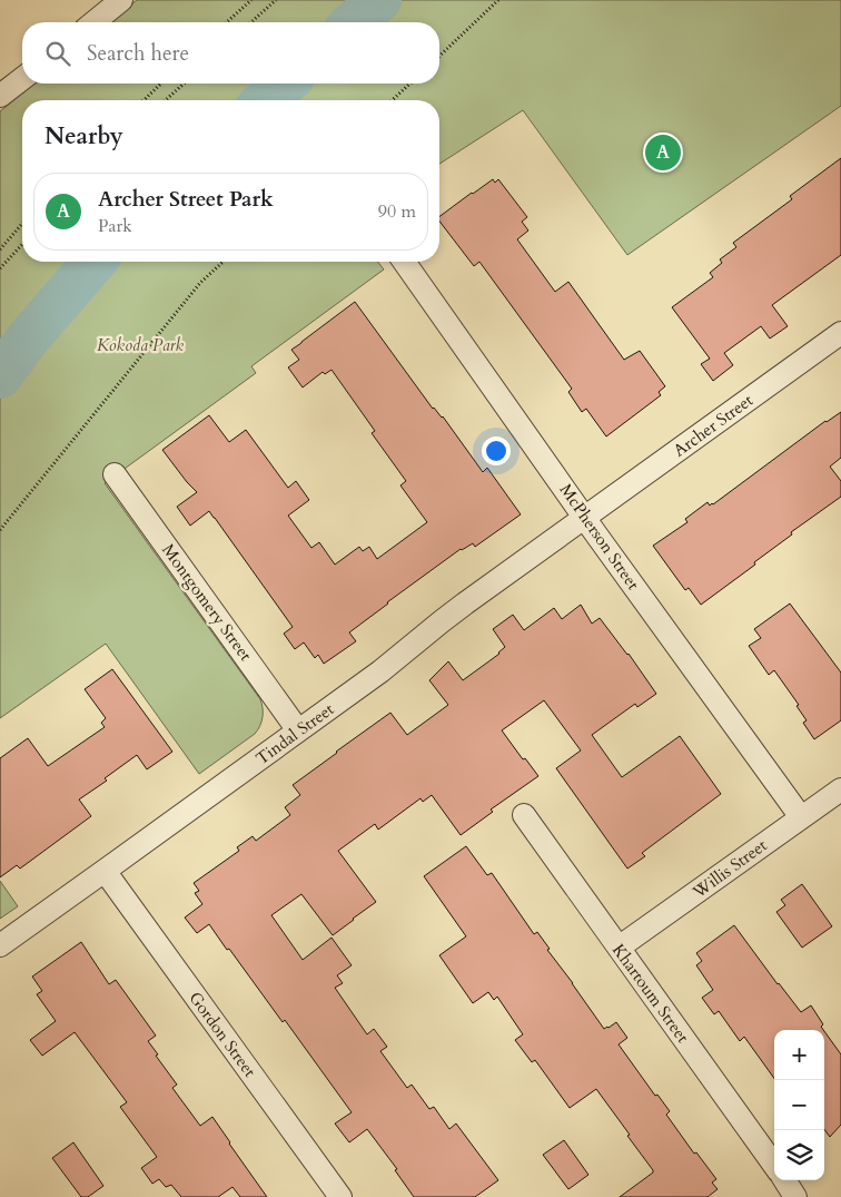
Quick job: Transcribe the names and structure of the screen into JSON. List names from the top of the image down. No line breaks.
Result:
{"streets":{"street":["Archer Street","McPherson Street","Montgomery Street","Tindal Street","Willis Street","Khartoum Street","Gordon Street"]},"crossings":[["Archer Street","McPherson Street"],["Archer Street","Tindal Street"],["McPherson Street","Tindal Street"],["McPherson Street","Willis Street"],["Montgomery Street","Tindal Street"],["Tindal Street","Gordon Street"],["Willis Street","Khartoum Street"]],"parks":["Kokoda Park"],"page":{"search":"Search here","heading":"Nearby","pins":"A","list":[{"mark":"A","name":"Archer Street Park","note":"Park","value":"90 m"}],"map_buttons":["+","−"]}}
